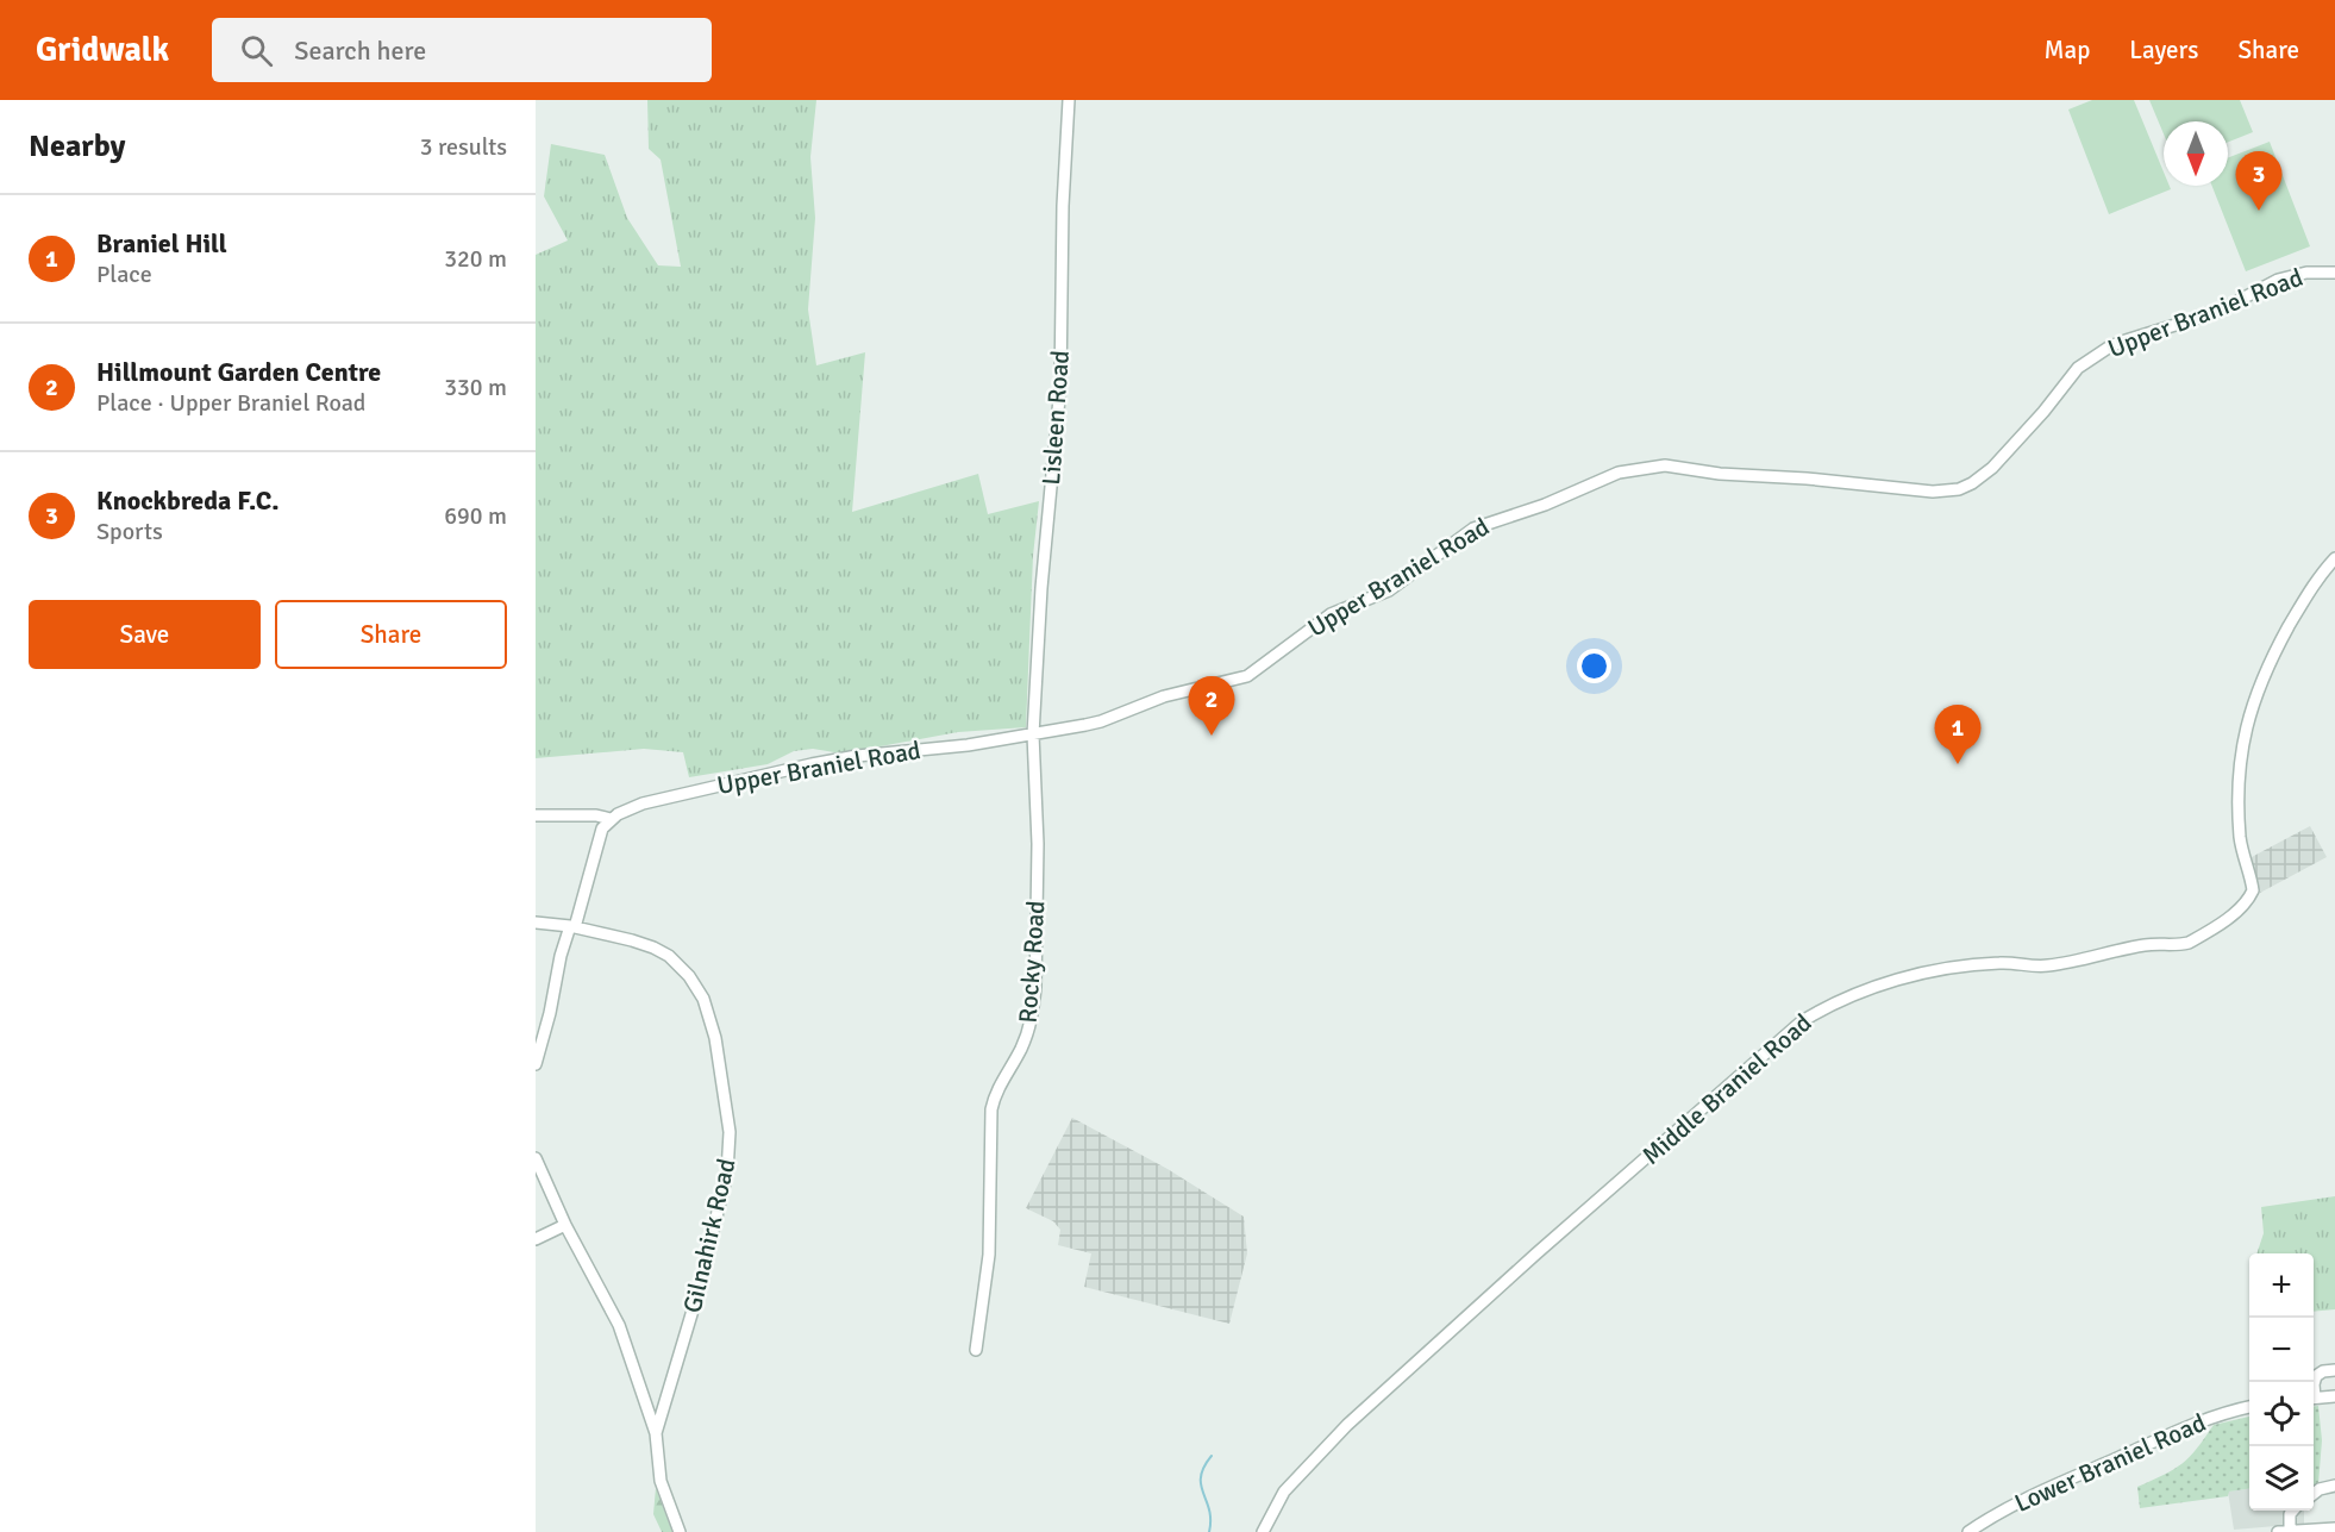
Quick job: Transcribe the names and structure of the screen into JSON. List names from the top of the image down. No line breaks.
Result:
{"streets":{"street":["Upper Braniel Road","Lisleen Road","Rocky Road","Middle Braniel Road","Gilnahirk Road","Lower Braniel Road"]},"crossings":[["Upper Braniel Road","Lisleen Road"],["Upper Braniel Road","Rocky Road"],["Lisleen Road","Rocky Road"]],"north":"bottom","page":{"header":"Gridwalk","search":"Search here","nav":["Map","Layers","Share"],"heading":["Nearby","3 results"],"pins":["3","2","1"],"list":[{"mark":"1","name":"Braniel Hill","note":"Place","value":"320 m"},{"mark":"2","name":"Hillmount Garden Centre","note":"Place · Upper Braniel Road","value":"330 m"},{"mark":"3","name":"Knockbreda F.C.","note":"Sports","value":"690 m"}],"buttons":["Save","Share"],"map_buttons":["+","−"]}}
